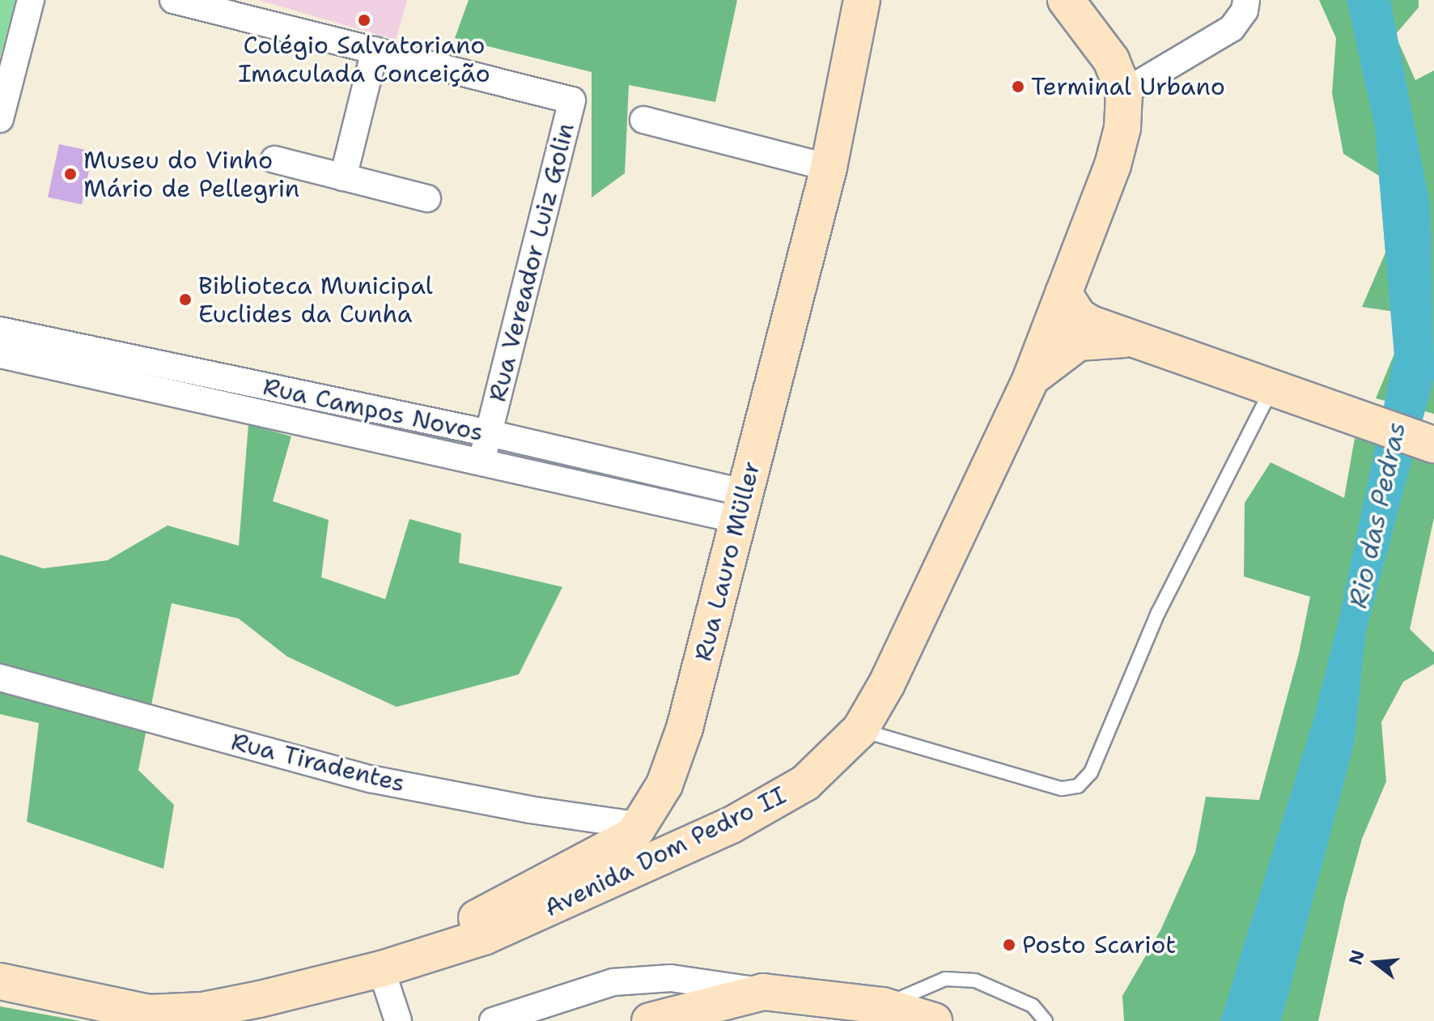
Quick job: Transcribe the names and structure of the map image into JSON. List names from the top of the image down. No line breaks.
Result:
{"streets":{"main road":["Rua Lauro Müller","Avenida Dom Pedro II"],"street":["Rua Vereador Luiz Golin","Rua Campos Novos","Rua Tiradentes"]},"crossings":[["Rua Vereador Luiz Golin","Rua Campos Novos"],["Rua Campos Novos","Rua Lauro Müller"],["Rua Lauro Müller","Rua Tiradentes"],["Rua Lauro Müller","Avenida Dom Pedro II"]],"water":["Rio das Pedras"],"places":["Colégio Salvatoriano Imaculada Conceição","Terminal Urbano","Museu do Vinho Mário de Pellegrin","Biblioteca Municipal Euclides da Cunha","Posto Scariot"],"north":"left"}
